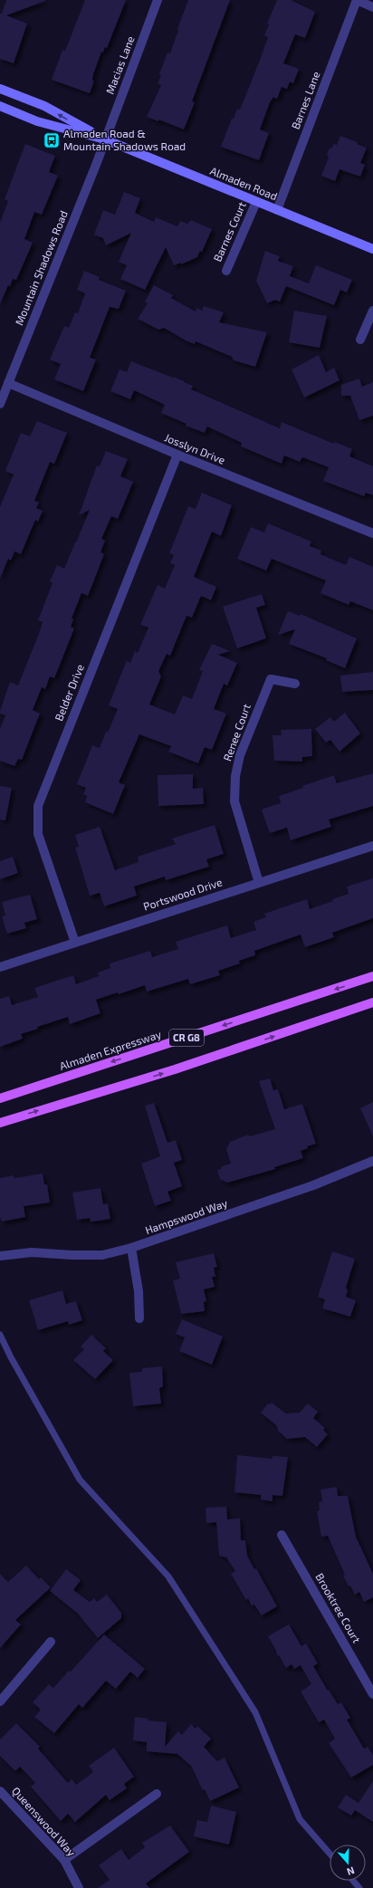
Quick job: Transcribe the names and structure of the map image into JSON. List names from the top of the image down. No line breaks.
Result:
{"streets":{"main road":["CR G8","Almaden Expressway"],"street":["Macias Lane","Barnes Lane","Almaden Road","Barnes Court","Mountain Shadows Road","Josslyn Drive","Belder Drive","Renee Court","Portswood Drive","Hampswood Way","Brooktree Court","Queenswood Way"]},"crossings":[["Macias Lane","Almaden Road"],["Macias Lane","Mountain Shadows Road"],["Barnes Lane","Almaden Road"],["Almaden Road","Barnes Court"],["Almaden Road","Mountain Shadows Road"],["Mountain Shadows Road","Josslyn Drive"],["Josslyn Drive","Belder Drive"],["Belder Drive","Portswood Drive"],["Renee Court","Portswood Drive"]],"places":{"bus stop":["Almaden Road & Mountain Shadows Road"]},"north":"bottom"}
